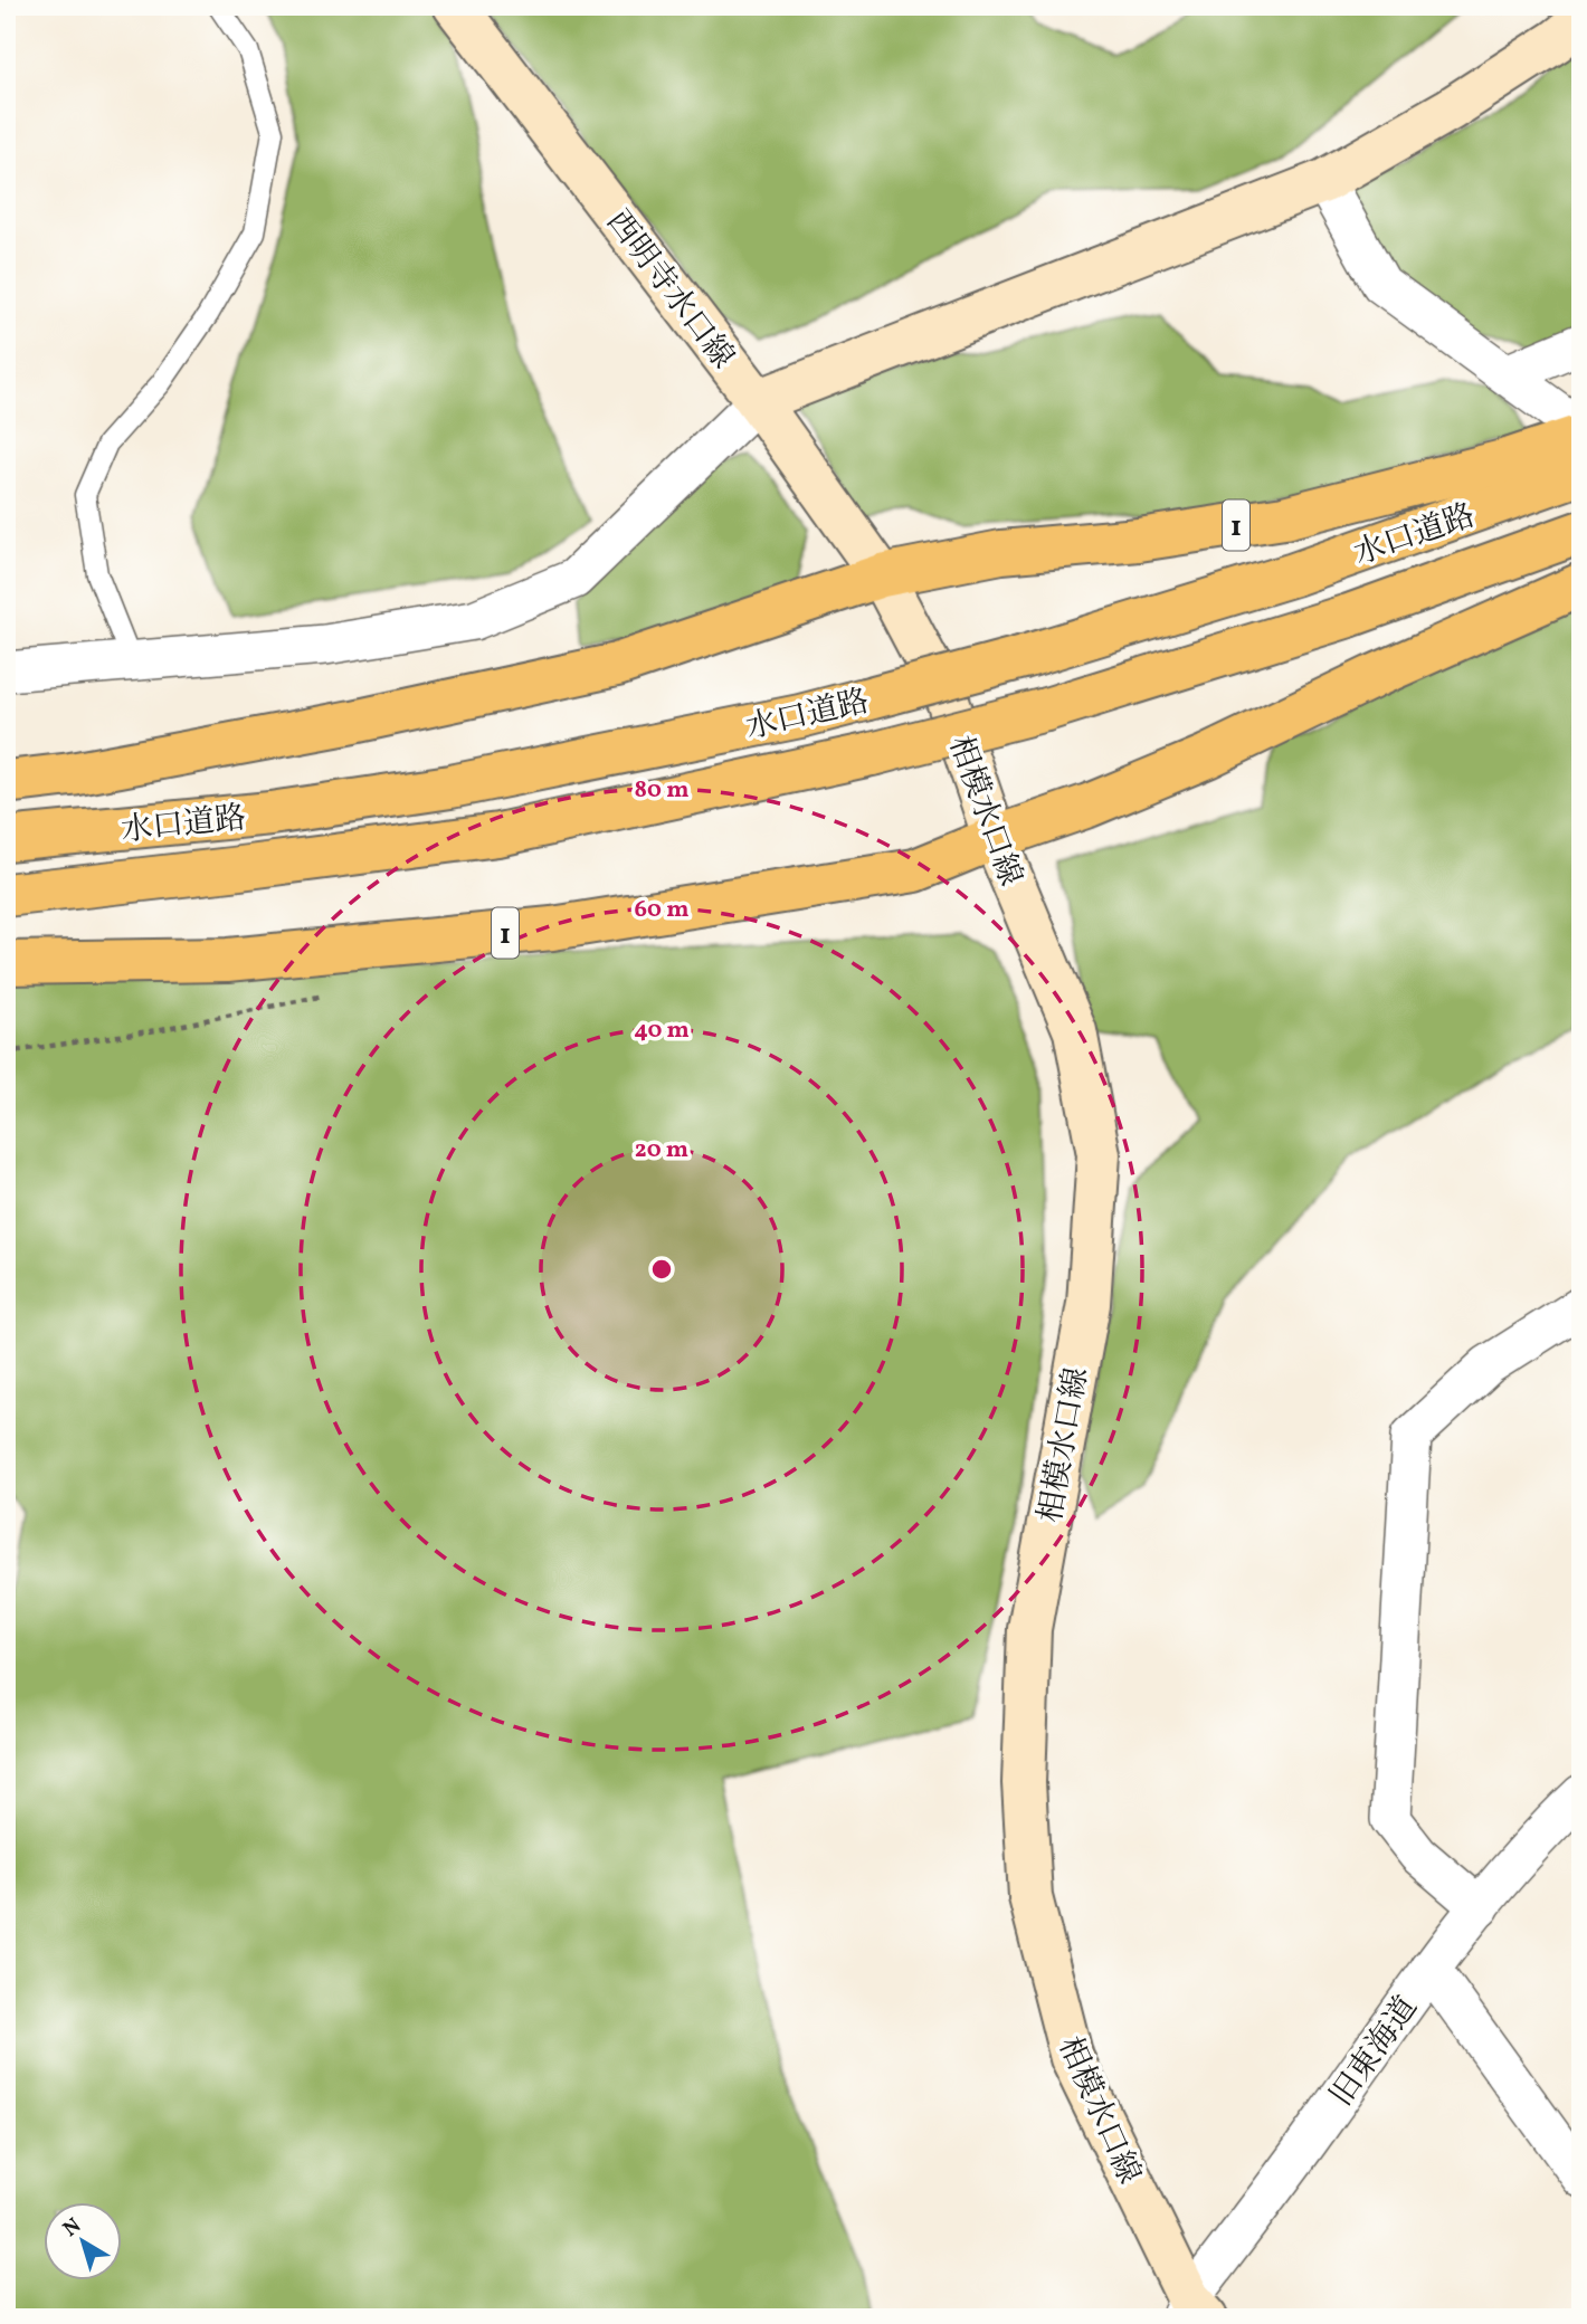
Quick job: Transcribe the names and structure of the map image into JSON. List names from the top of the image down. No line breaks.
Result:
{"streets":{"highway":["1","水口道路"],"main road":["西明寺水口線","相模水口線"],"street":["旧東海道"]},"crossings":[["西明寺水口線","1"],["西明寺水口線","相模水口線"],["1","相模水口線"],["相模水口線","旧東海道"]],"north":"top left","rings":["80 m","60 m","40 m","20 m"]}
